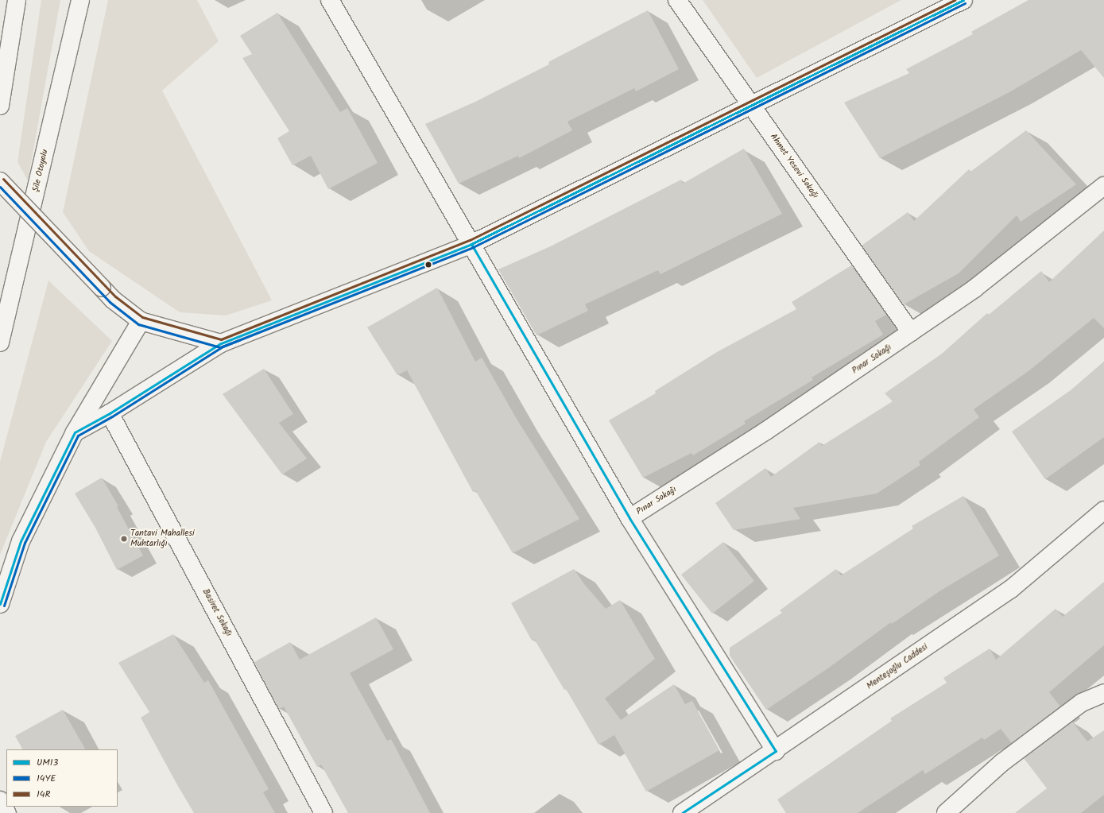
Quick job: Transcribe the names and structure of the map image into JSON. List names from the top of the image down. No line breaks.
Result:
{"streets":{"main road":["Ahmet Yesevi Sokağı","Şile Otoyolu","Pınar Sokağı","Basiret Sokağı","Menteşoğlu Caddesi"]},"crossings":[["Ahmet Yesevi Sokağı","Pınar Sokağı"]],"places":["Tantavi Mahallesi Muhtarlığı"],"lines":["transit line UM13","transit line 14R","transit line 14YE"],"legend":["UM13","14YE","14R"]}
